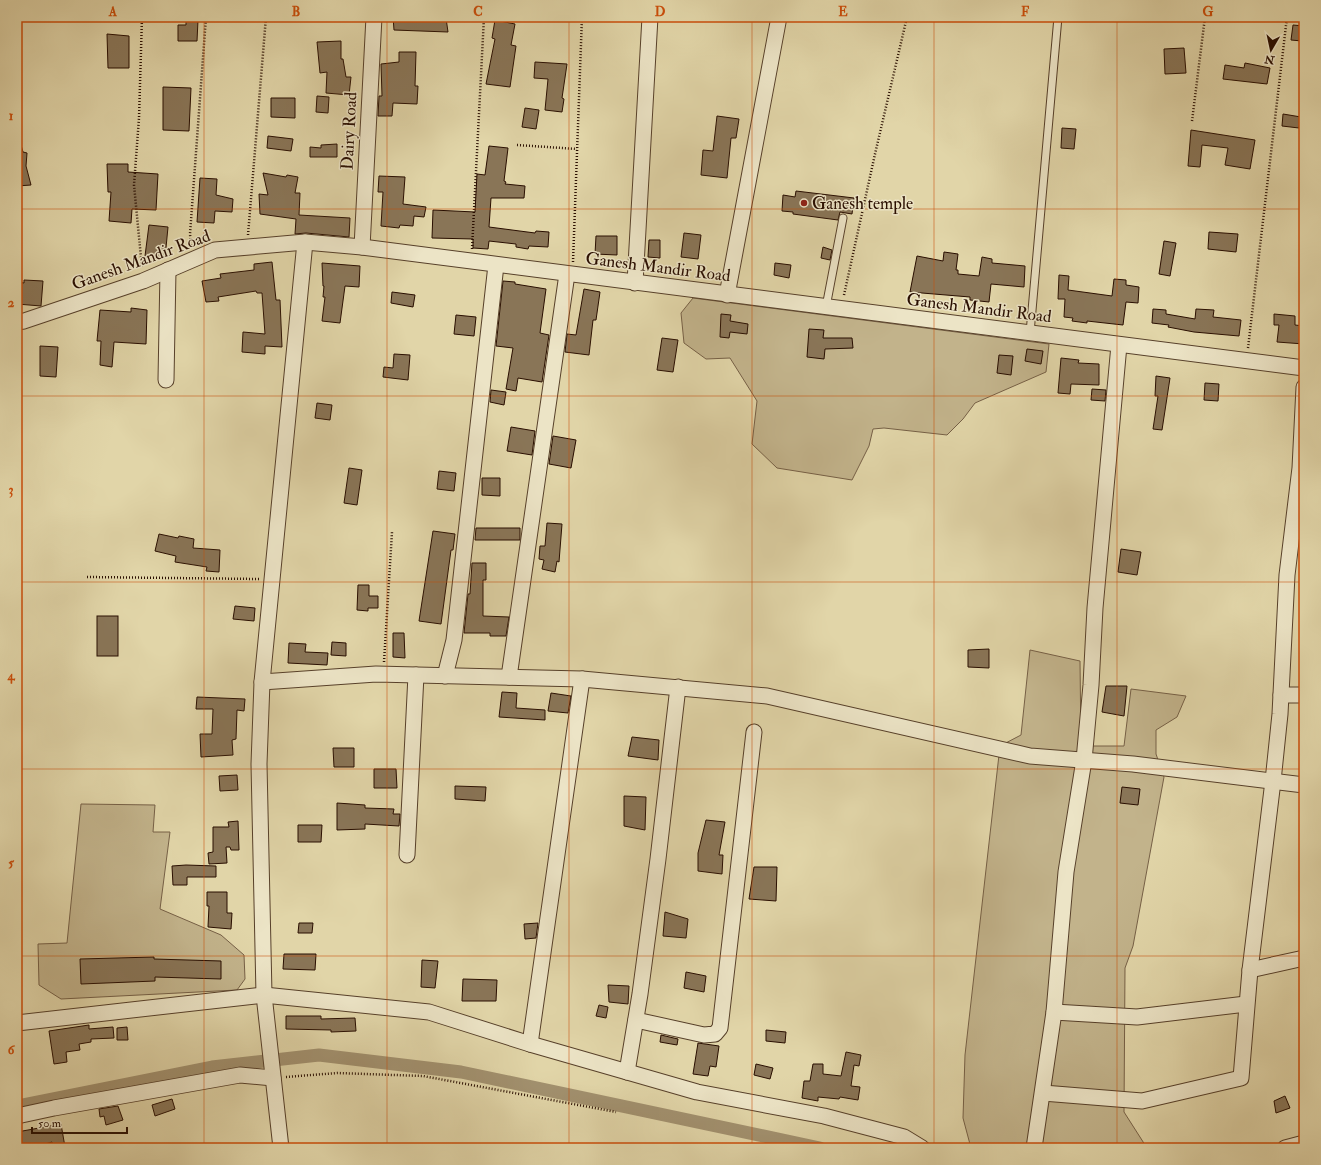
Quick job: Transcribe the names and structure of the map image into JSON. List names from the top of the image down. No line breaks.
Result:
{"streets":{"street":["Dairy Road","Ganesh Mandir Road"]},"crossings":[["Dairy Road","Ganesh Mandir Road"]],"places":["Ganesh temple"],"scale_bar":"50 m","north":"bottom","grid":{"columns":["A","B","C","D","E","F","G"],"rows":["1","2","3","4","5","6"]}}
